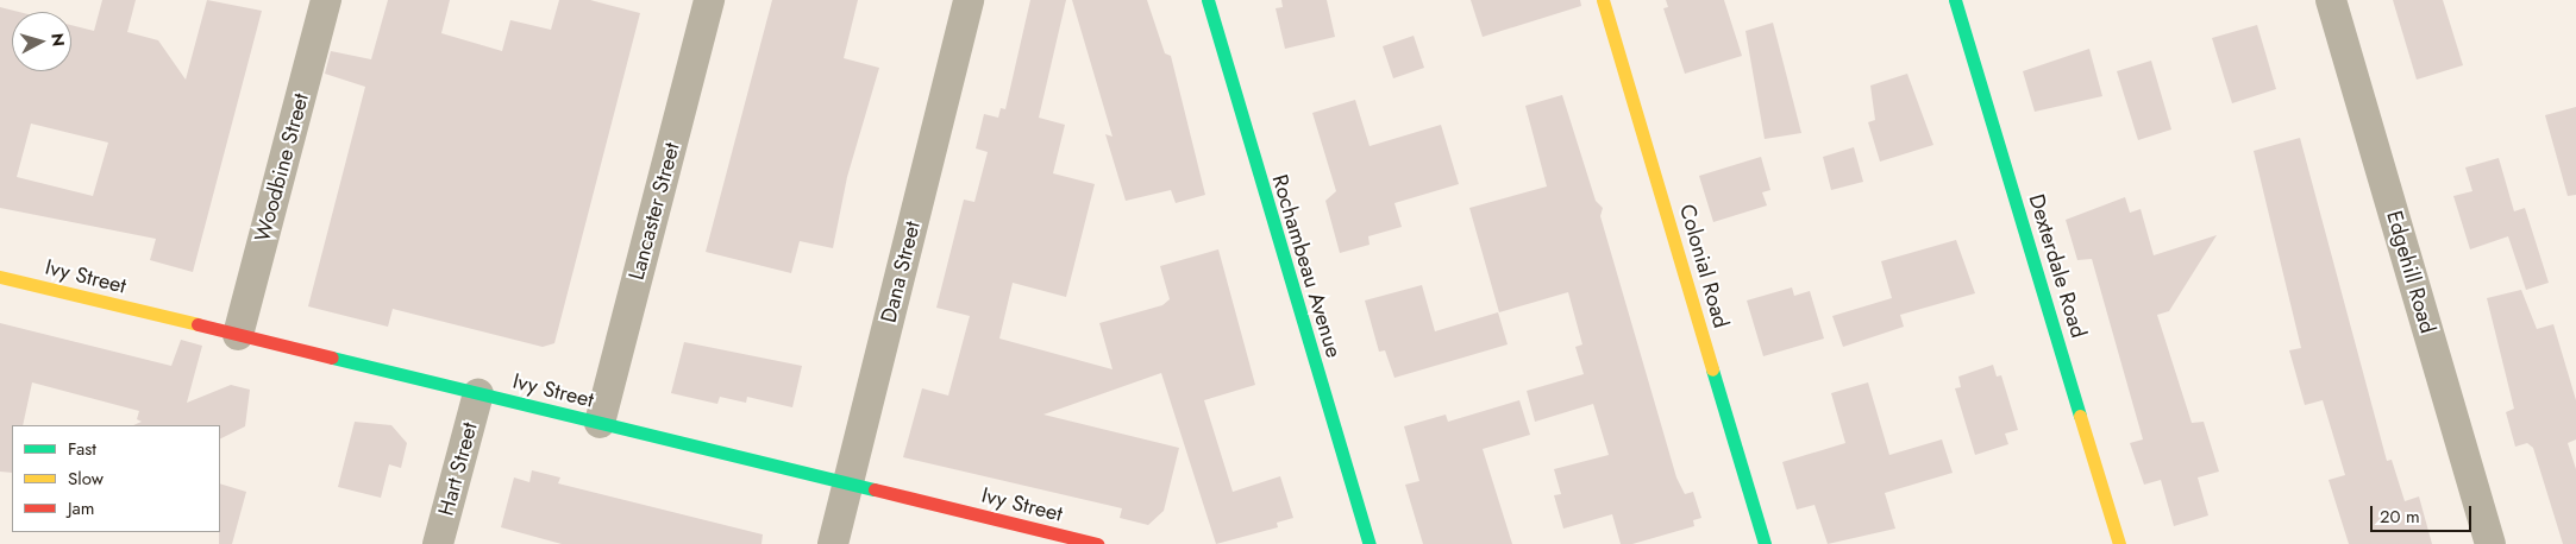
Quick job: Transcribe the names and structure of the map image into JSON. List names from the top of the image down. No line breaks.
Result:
{"streets":{"street":["Woodbine Street","Lancaster Street","Rochambeau Avenue","Colonial Road","Dexterdale Road","Dana Street","Edgehill Road","Ivy Street","Hart Street"]},"crossings":[["Woodbine Street","Ivy Street"],["Lancaster Street","Ivy Street"],["Dana Street","Ivy Street"],["Ivy Street","Hart Street"]],"legend":["Fast","Slow","Jam"],"scale_bar":"20 m","north":"right"}
